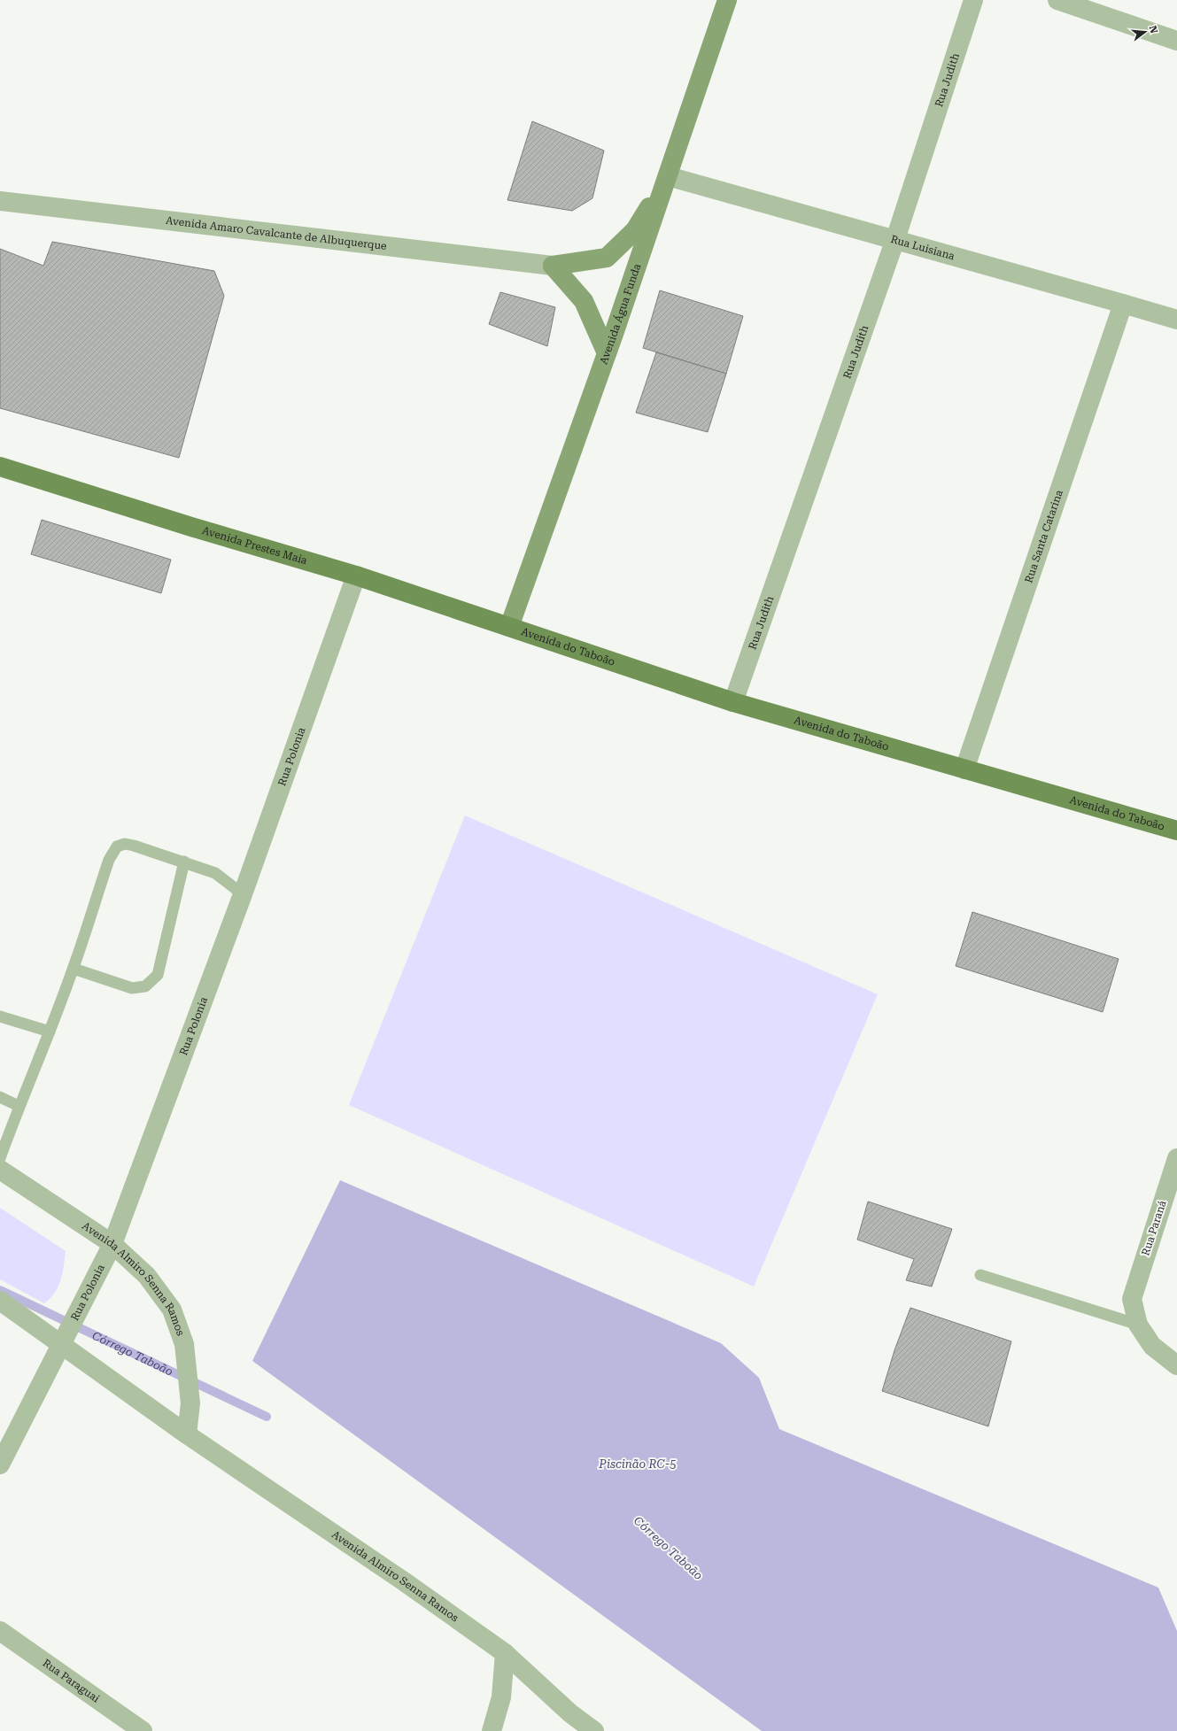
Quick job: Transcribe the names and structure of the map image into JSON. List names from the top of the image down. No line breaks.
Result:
{"streets":{"main road":["Avenida Água Funda","Avenida Prestes Maia","Avenida do Taboão"],"street":["Rua Judith","Avenida Amaro Cavalcante de Albuquerque","Rua Luisiana","Rua Santa Catarina","Rua Polonia","Rua Paraná","Avenida Almiro Senna Ramos","Rua Paraguai"]},"crossings":[["Rua Judith","Rua Luisiana"],["Rua Judith","Avenida do Taboão"],["Rua Luisiana","Avenida Água Funda"],["Rua Luisiana","Rua Santa Catarina"],["Avenida Água Funda","Avenida Prestes Maia"],["Avenida Água Funda","Avenida do Taboão"],["Rua Santa Catarina","Avenida do Taboão"],["Avenida Prestes Maia","Avenida do Taboão"],["Avenida Prestes Maia","Rua Polonia"],["Rua Polonia","Avenida Almiro Senna Ramos"]],"water":["Córrego Taboão","Piscinão RC-5"],"north":"right"}
